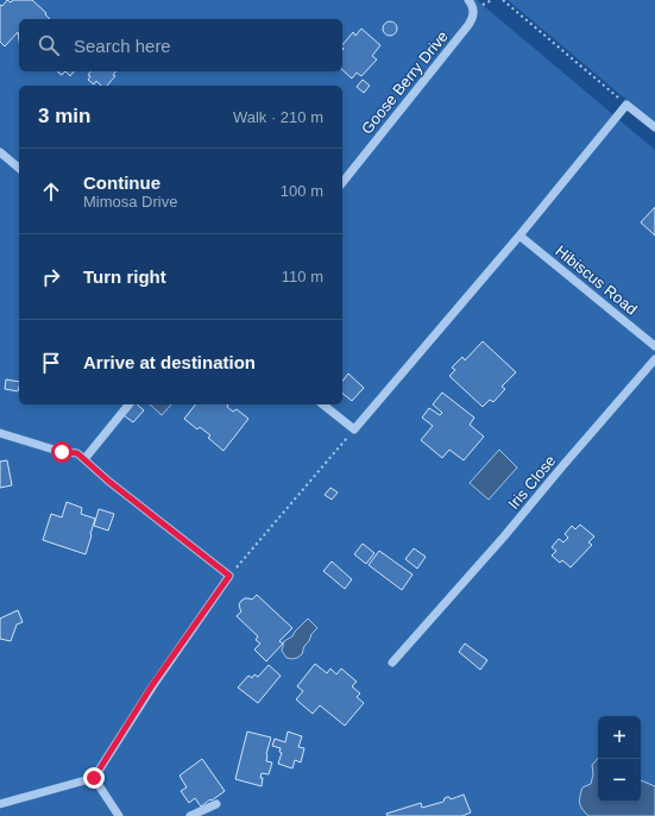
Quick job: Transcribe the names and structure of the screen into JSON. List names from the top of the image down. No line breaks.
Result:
{"streets":{"street":["Goose Berry Drive","Hibiscus Road","Iris Close"]},"page":{"search":"Search here","heading":["3 min","Walk · 210 m"],"list":[["Continue","Mimosa Drive","100 m"],["Turn right","110 m"],"Arrive at destination"],"map_buttons":["+","−"]}}
